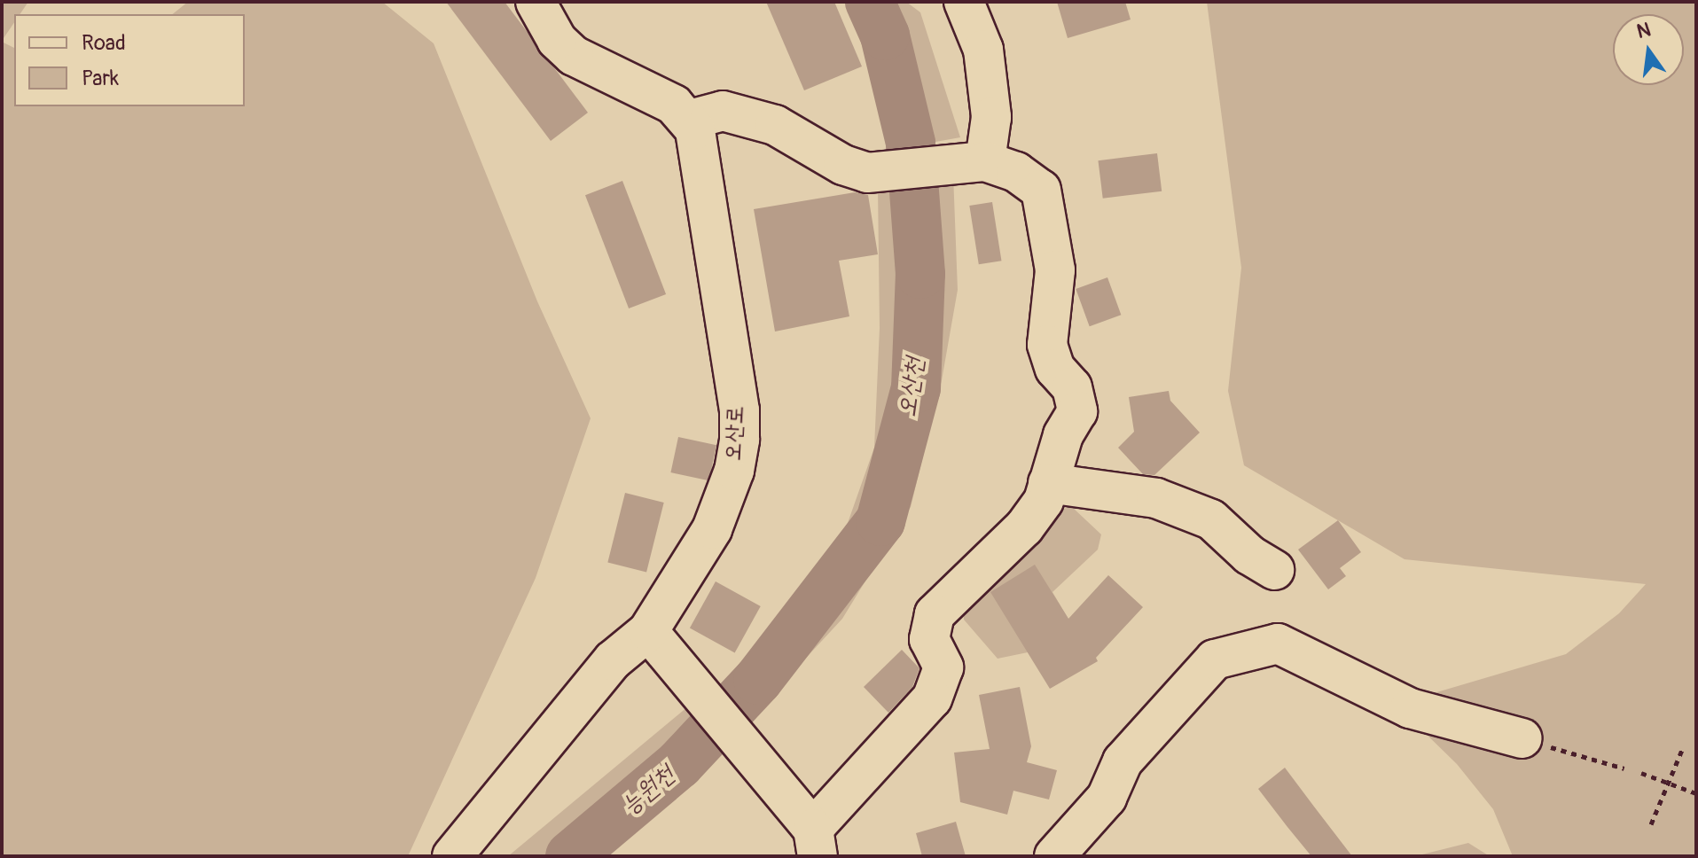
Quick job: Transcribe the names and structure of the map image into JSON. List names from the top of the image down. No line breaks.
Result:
{"streets":{"street":["오산로"]},"water":["오산천","능원천"],"legend":["Road","Park"],"north":"top"}
